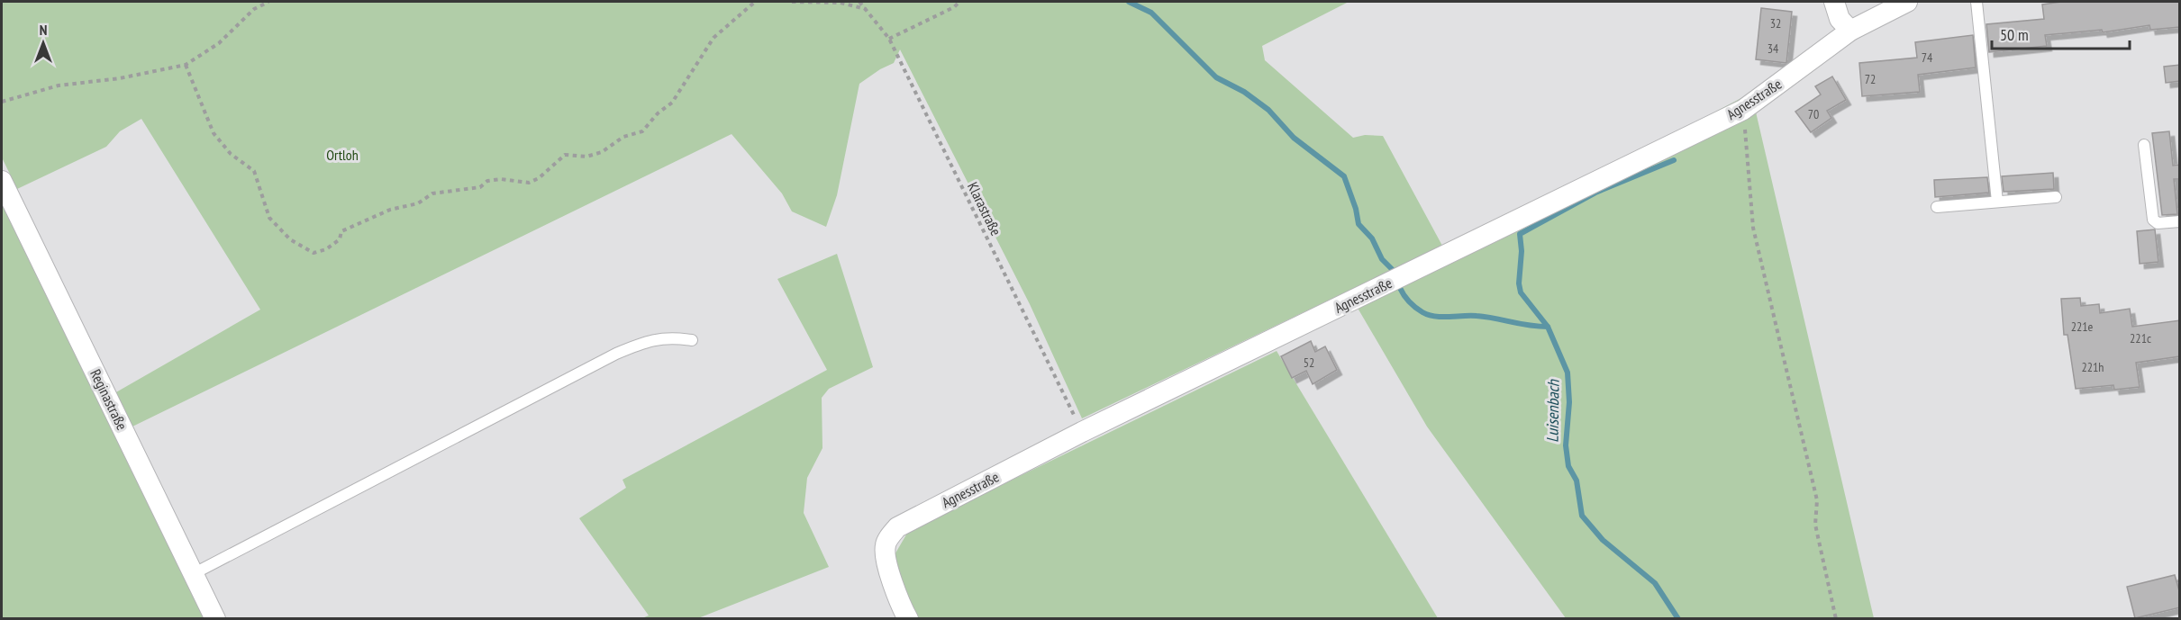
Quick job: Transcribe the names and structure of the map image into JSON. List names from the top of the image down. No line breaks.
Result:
{"streets":{"street":["Agnesstraße","Reginastraße"],"path":["Klarastraße"]},"crossings":[["Agnesstraße","Klarastraße"]],"water":["Luisenbach"],"parks":["Ortloh"],"house_numbers":["32","34","74","72","70","221e","221c","52","221h"],"scale_bar":"50 m","north":"top"}
